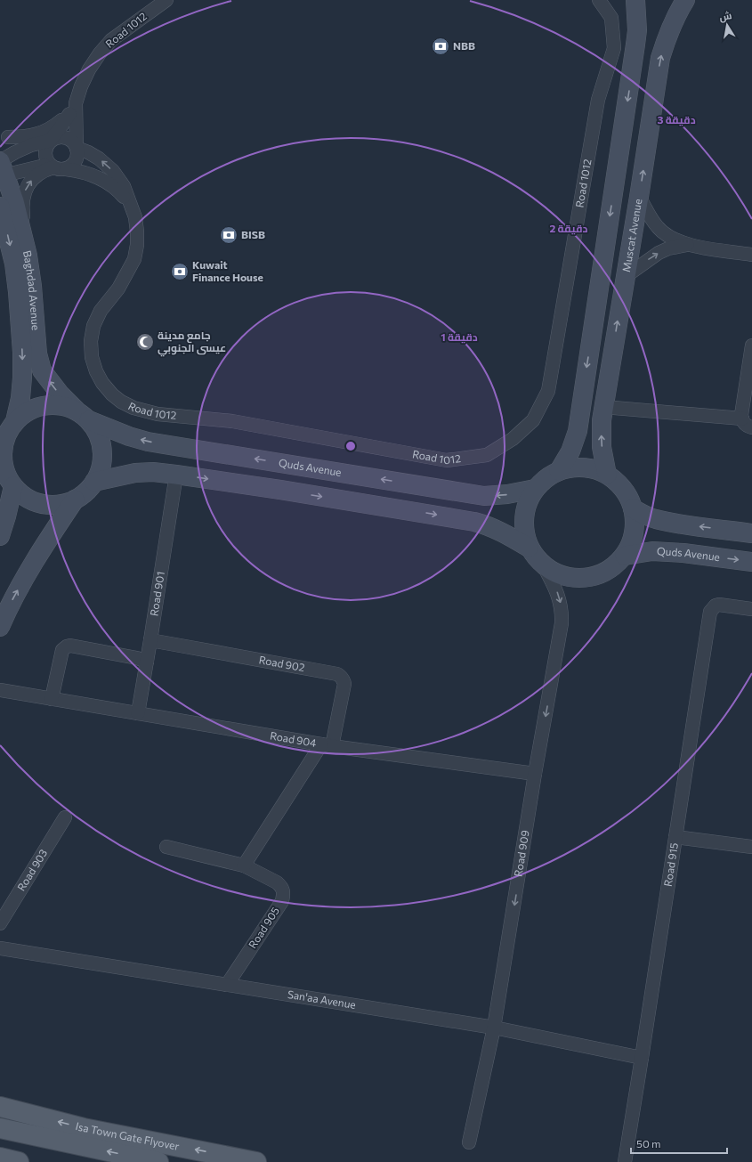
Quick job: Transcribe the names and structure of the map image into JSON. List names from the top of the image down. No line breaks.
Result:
{"streets":{"main road":["Muscat Avenue","Baghdad Avenue","Quds Avenue","Isa Town Gate Flyover"],"street":["Road 1012","Road 901","Road 902","Road 904","Road 909","Road 915","Road 903","Road 905","San'aa Avenue"]},"crossings":[["Muscat Avenue","Quds Avenue"],["Muscat Avenue","Road 909"],["Baghdad Avenue","Quds Avenue"],["Quds Avenue","Road 909"],["Road 901","Road 902"],["Road 901","Road 904"],["Road 902","Road 904"],["Road 904","Road 909"],["Road 909","San'aa Avenue"],["Road 915","San'aa Avenue"],["Road 905","San'aa Avenue"]],"one_way":["Road 909"],"places":{"bank":["NBB","BISB","Kuwait Finance House"],"mosque":["جامع مدينة عيسى الجنوبي"]},"scale_bar":"50 m","north":"top","rings":["3 دقيقة","2 دقيقة","1 دقيقة"]}
